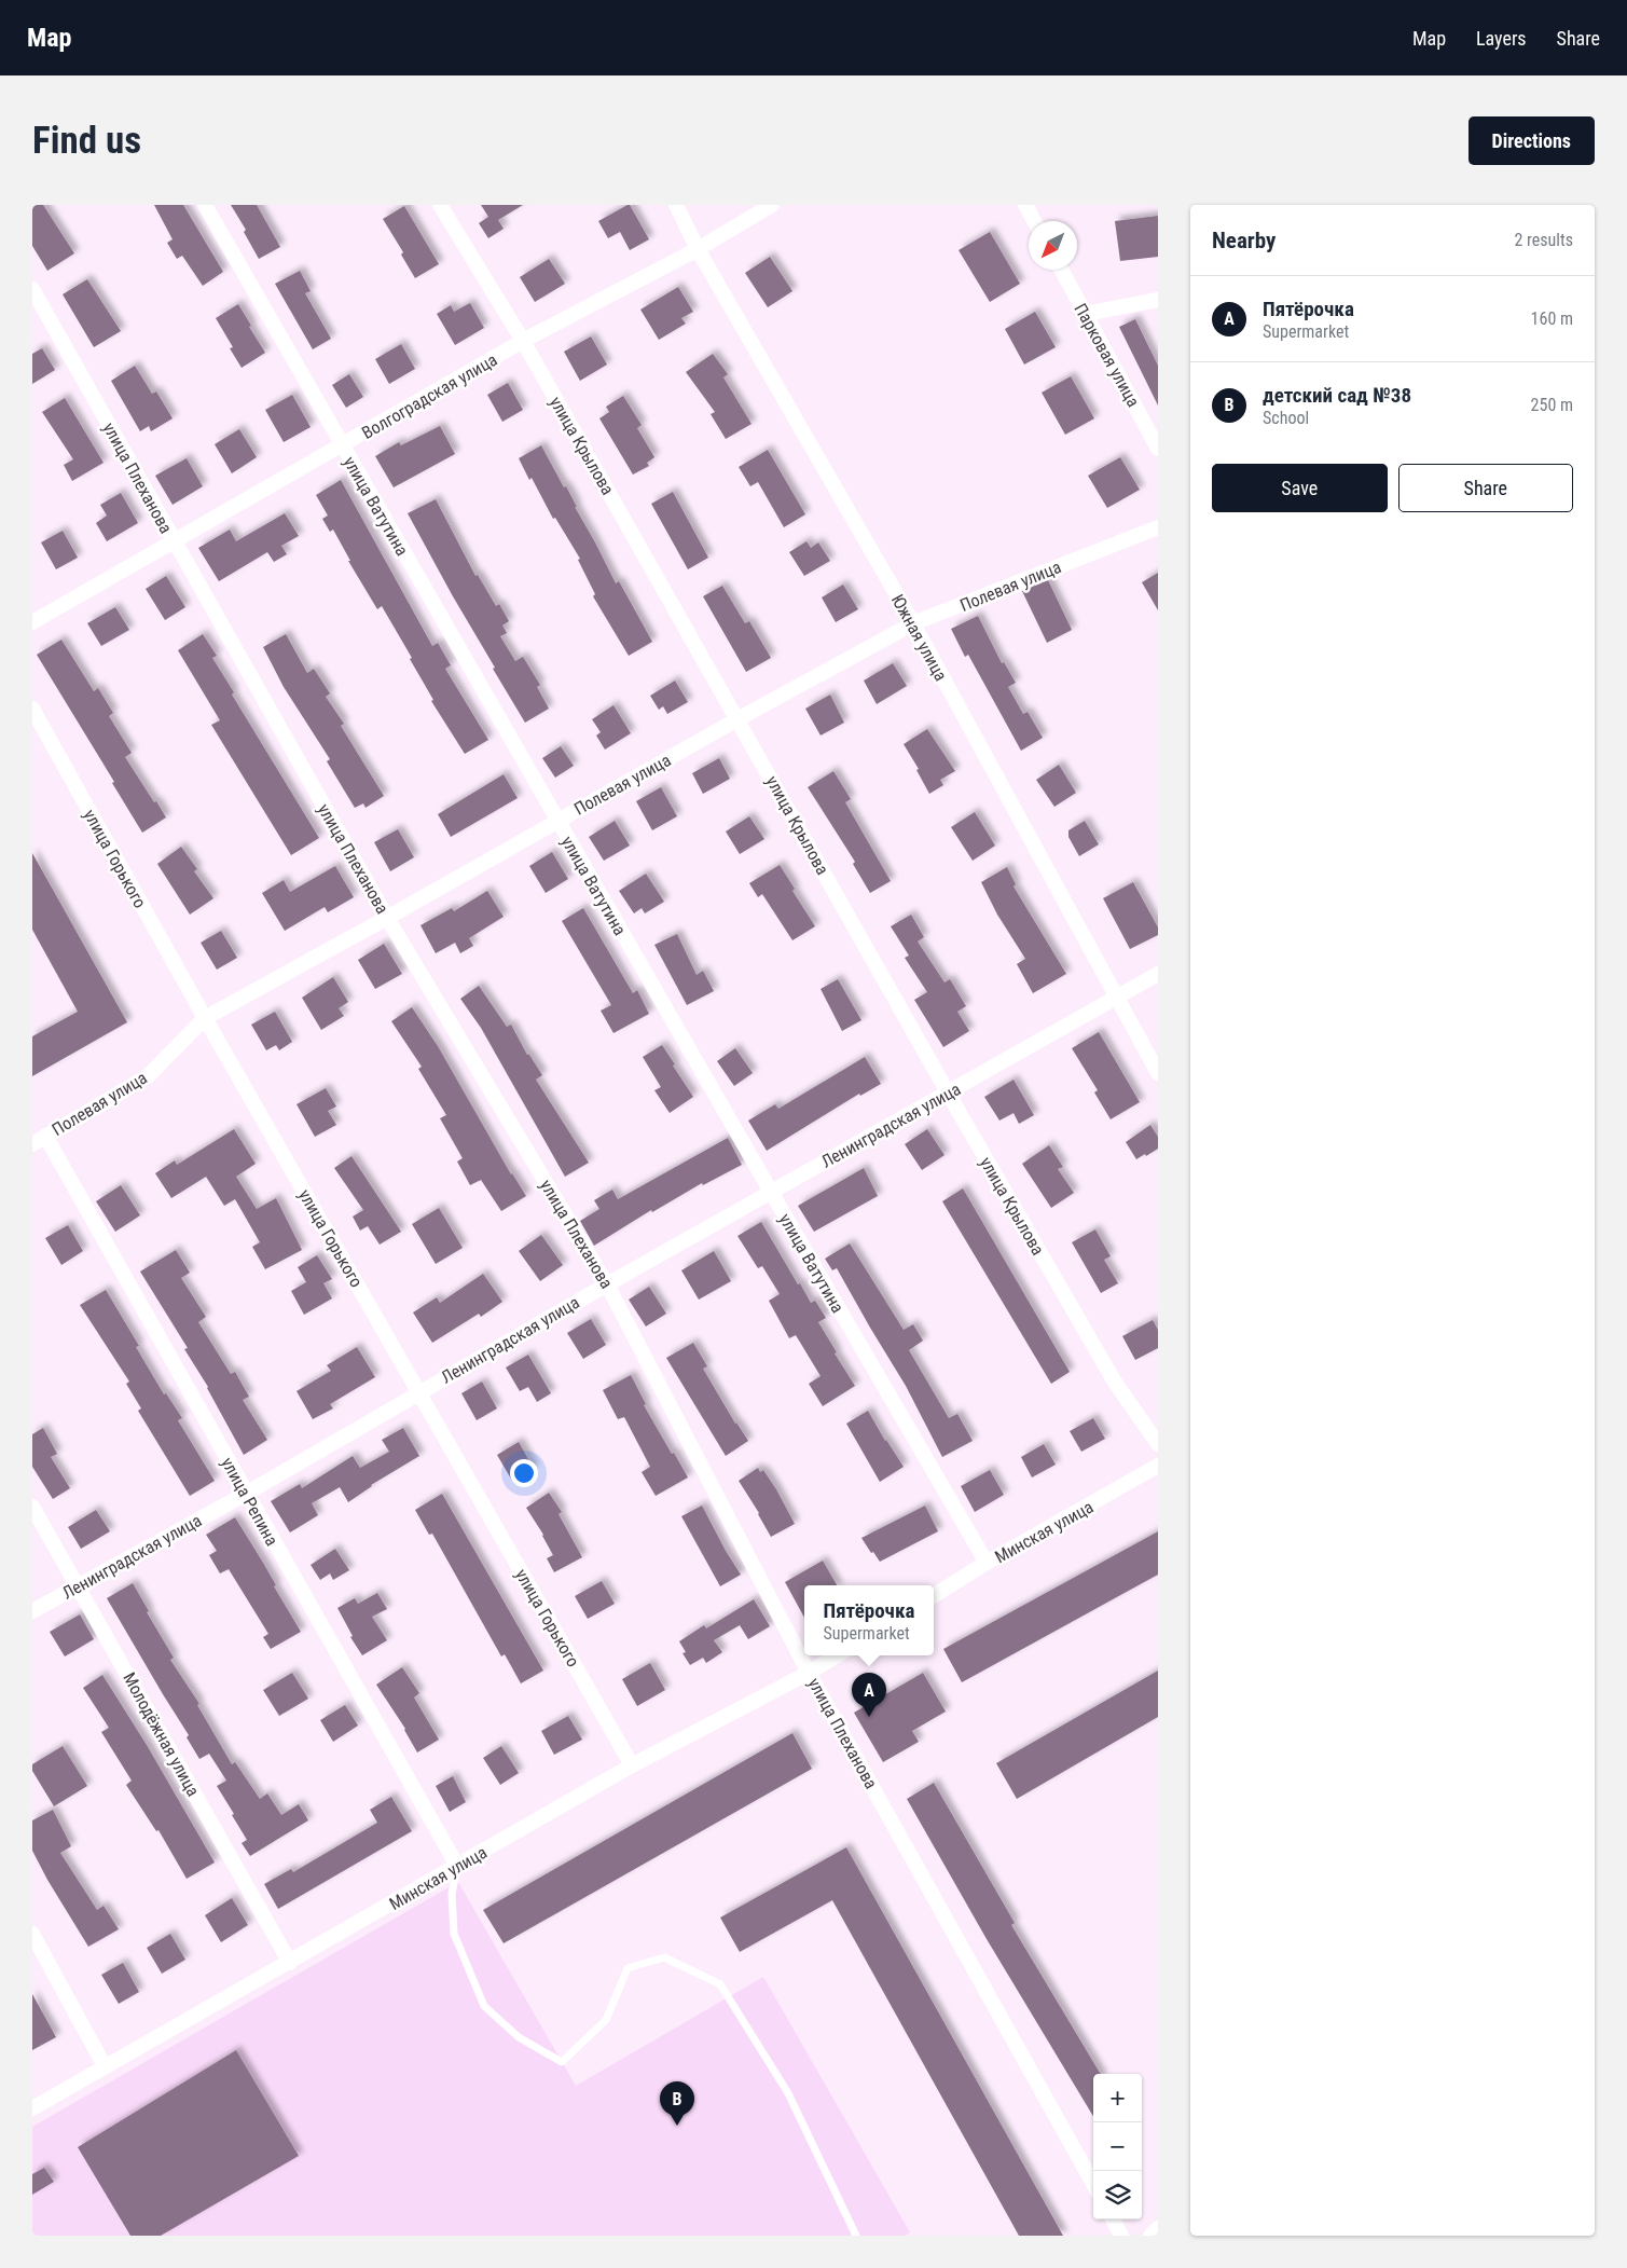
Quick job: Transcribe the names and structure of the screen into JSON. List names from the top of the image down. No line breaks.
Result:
{"streets":{"street":["Парковая улица","Волгоградская улица","улица Крылова","улица Плеханова","улица Ватутина","Полевая улица","Южная улица","улица Горького","Ленинградская улица","улица Репина","Минская улица","Молодёжная улица"]},"crossings":[["Волгоградская улица","улица Крылова"],["Волгоградская улица","улица Плеханова"],["Волгоградская улица","улица Ватутина"],["Волгоградская улица","Южная улица"],["улица Крылова","Полевая улица"],["улица Крылова","Ленинградская улица"],["улица Плеханова","Полевая улица"],["улица Плеханова","Ленинградская улица"],["улица Плеханова","Минская улица"],["улица Ватутина","Полевая улица"],["улица Ватутина","Ленинградская улица"],["улица Ватутина","Минская улица"],["Полевая улица","Южная улица"],["Полевая улица","улица Горького"],["Полевая улица","улица Репина"],["Южная улица","Ленинградская улица"],["улица Горького","Ленинградская улица"],["улица Горького","Минская улица"],["Ленинградская улица","улица Репина"],["Ленинградская улица","Молодёжная улица"],["улица Репина","Минская улица"],["Минская улица","Молодёжная улица"]],"north":"bottom left","page":{"header":"Map","nav":["Map","Layers","Share"],"buttons":["Directions",["Save","Share"]],"title":"Find us","heading":["Nearby","2 results"],"list":[{"mark":"A","name":"Пятёрочка","note":"Supermarket","value":"160 m"},{"mark":"B","name":"детский сад №38","note":"School","value":"250 m"}],"popup":["Пятёрочка","Supermarket"],"pins":["A","B"],"map_buttons":["+","−"]}}
